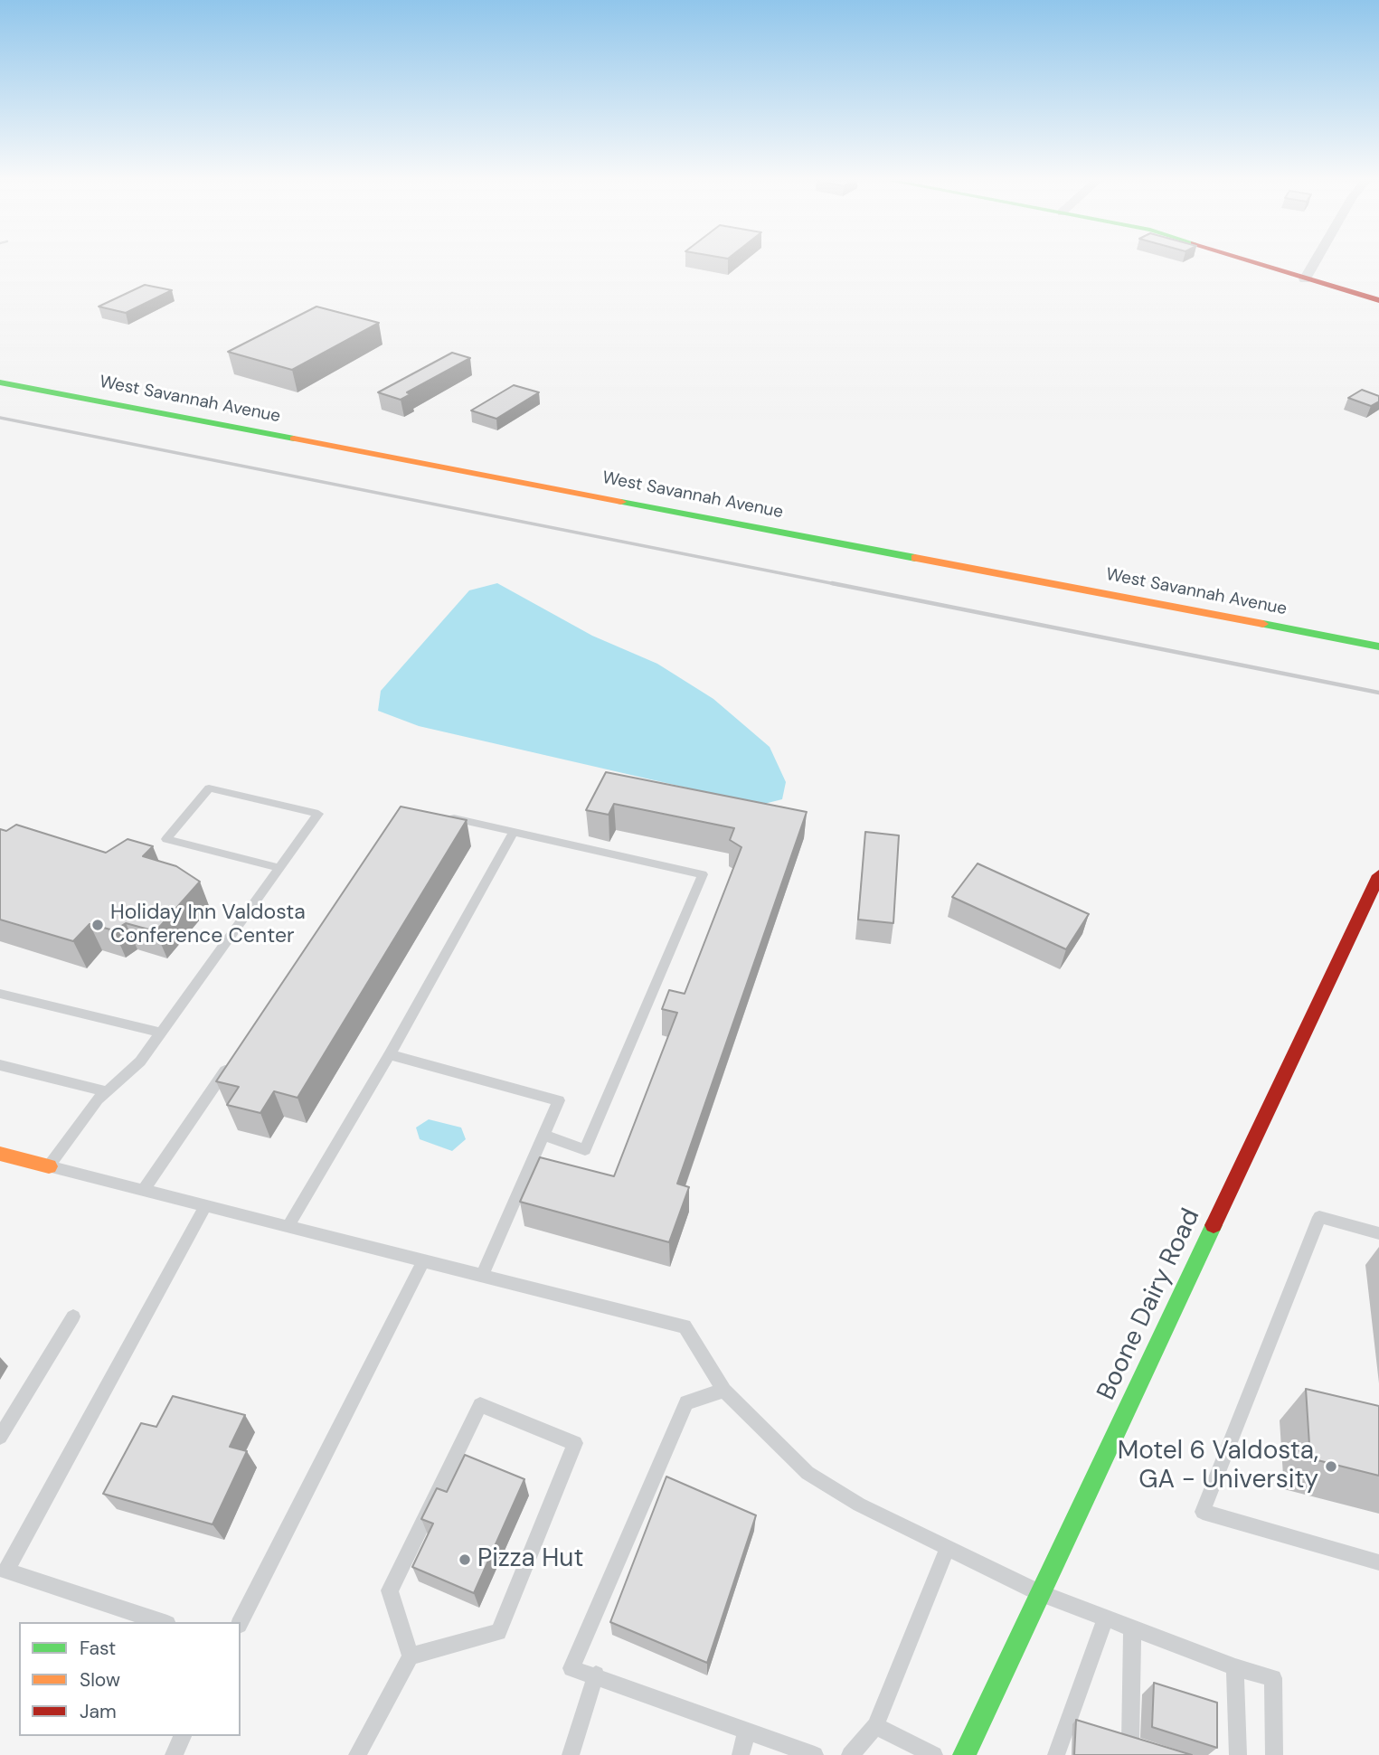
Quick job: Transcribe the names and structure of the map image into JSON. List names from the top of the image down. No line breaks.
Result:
{"streets":{"street":["West Savannah Avenue","Boone Dairy Road"]},"places":["Holiday Inn Valdosta Conference Center","Motel 6 Valdosta, GA - University","Pizza Hut"],"legend":["Fast","Slow","Jam"]}
